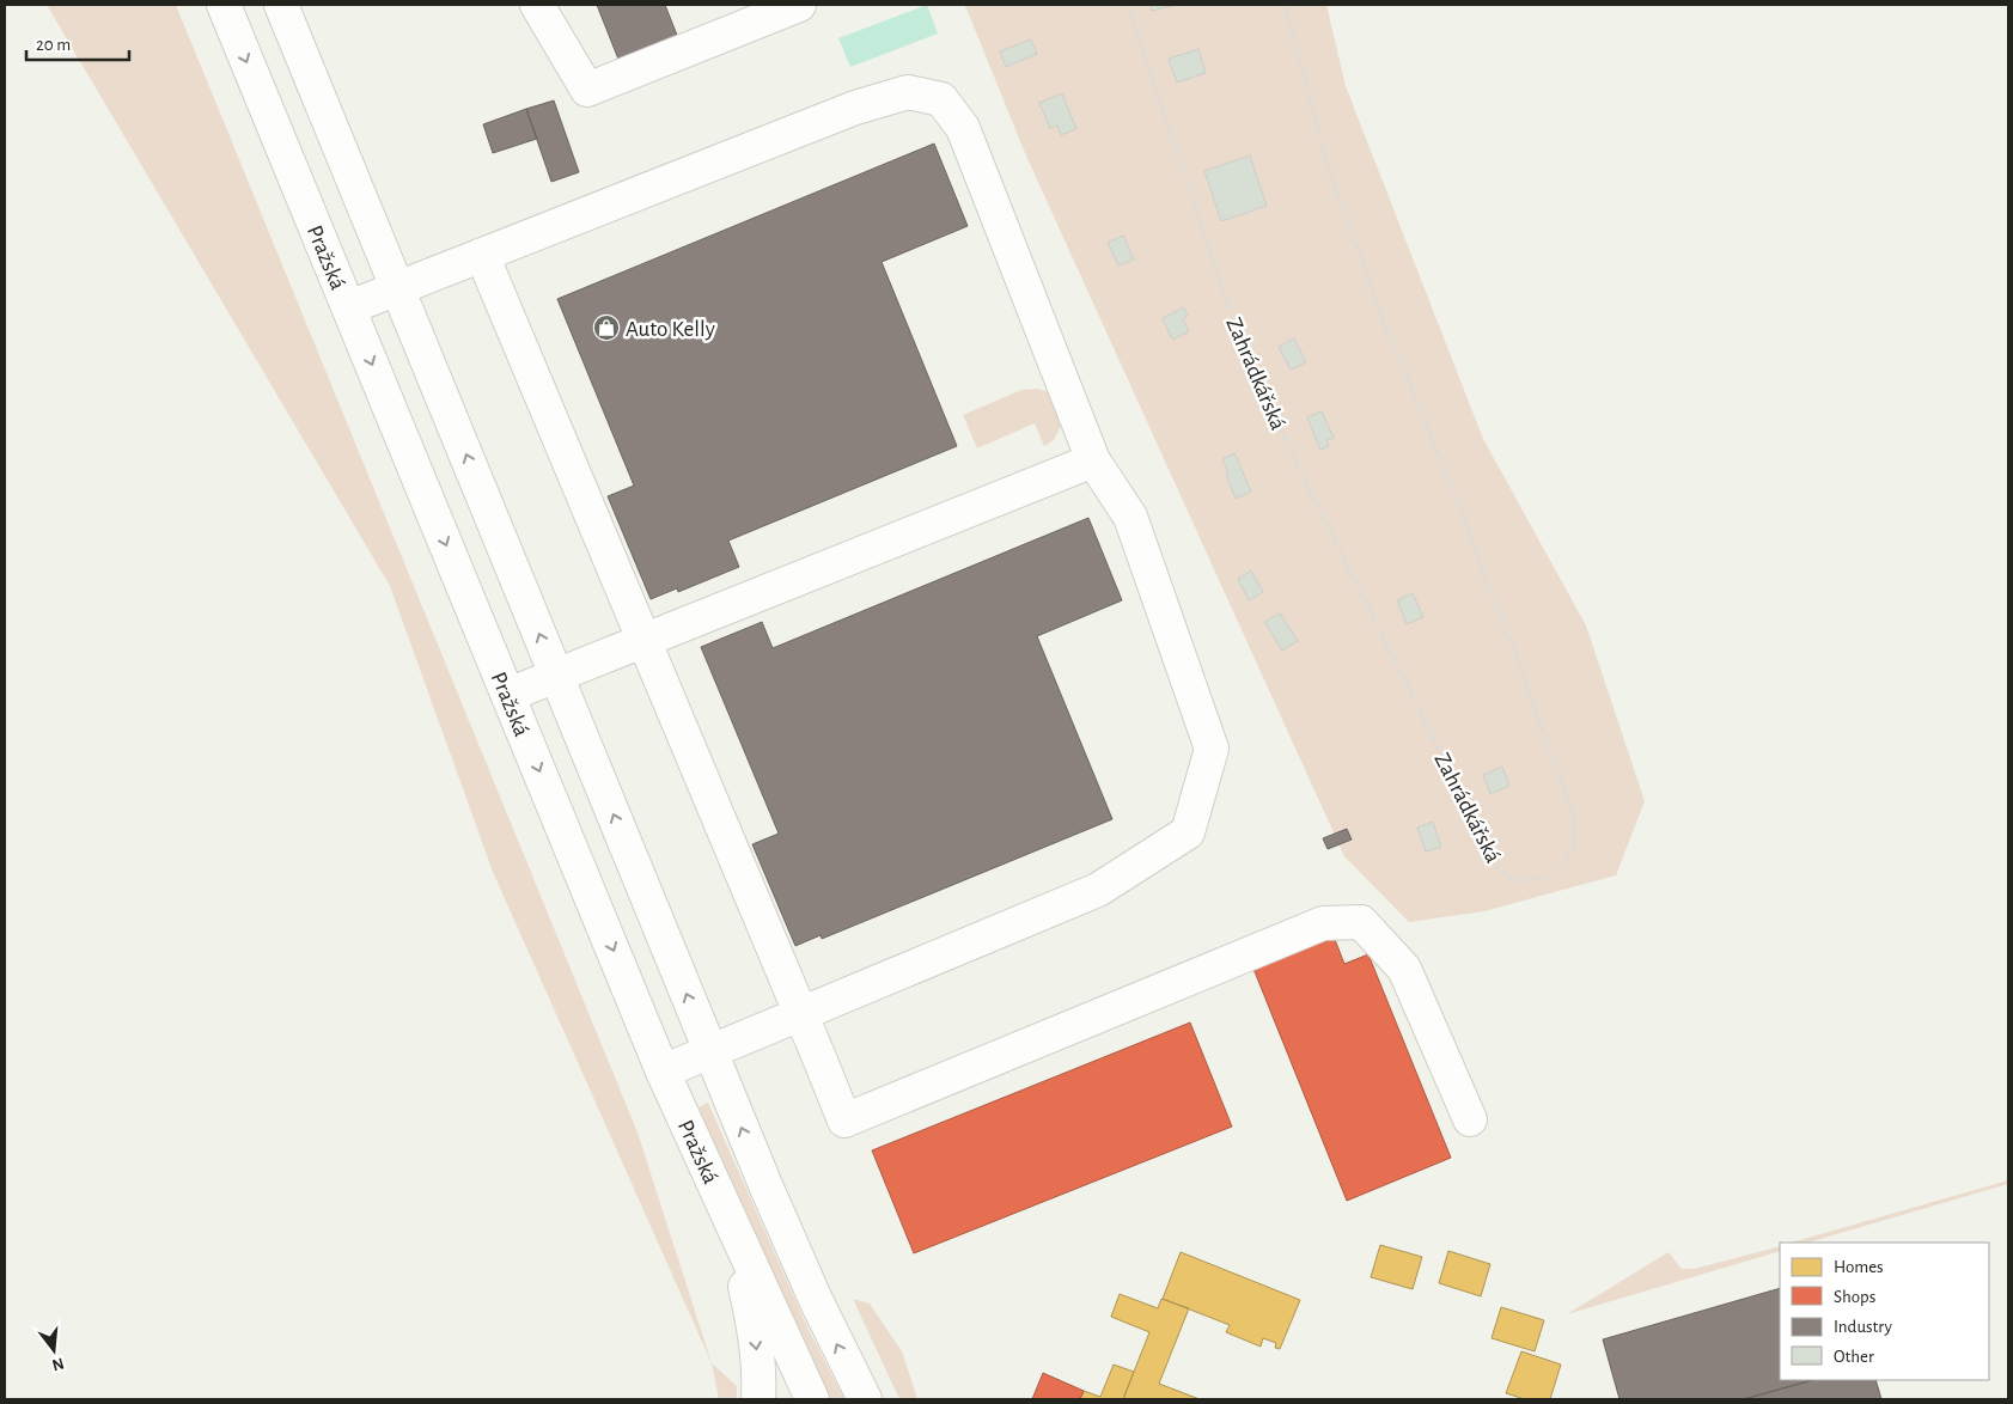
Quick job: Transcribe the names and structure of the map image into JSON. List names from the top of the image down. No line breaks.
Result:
{"streets":{"main road":["Pražská"],"path":["Zahrádkářská"]},"places":{"shop":["Auto Kelly"]},"legend":["Homes","Shops","Industry","Other"],"scale_bar":"20 m","north":"bottom"}
